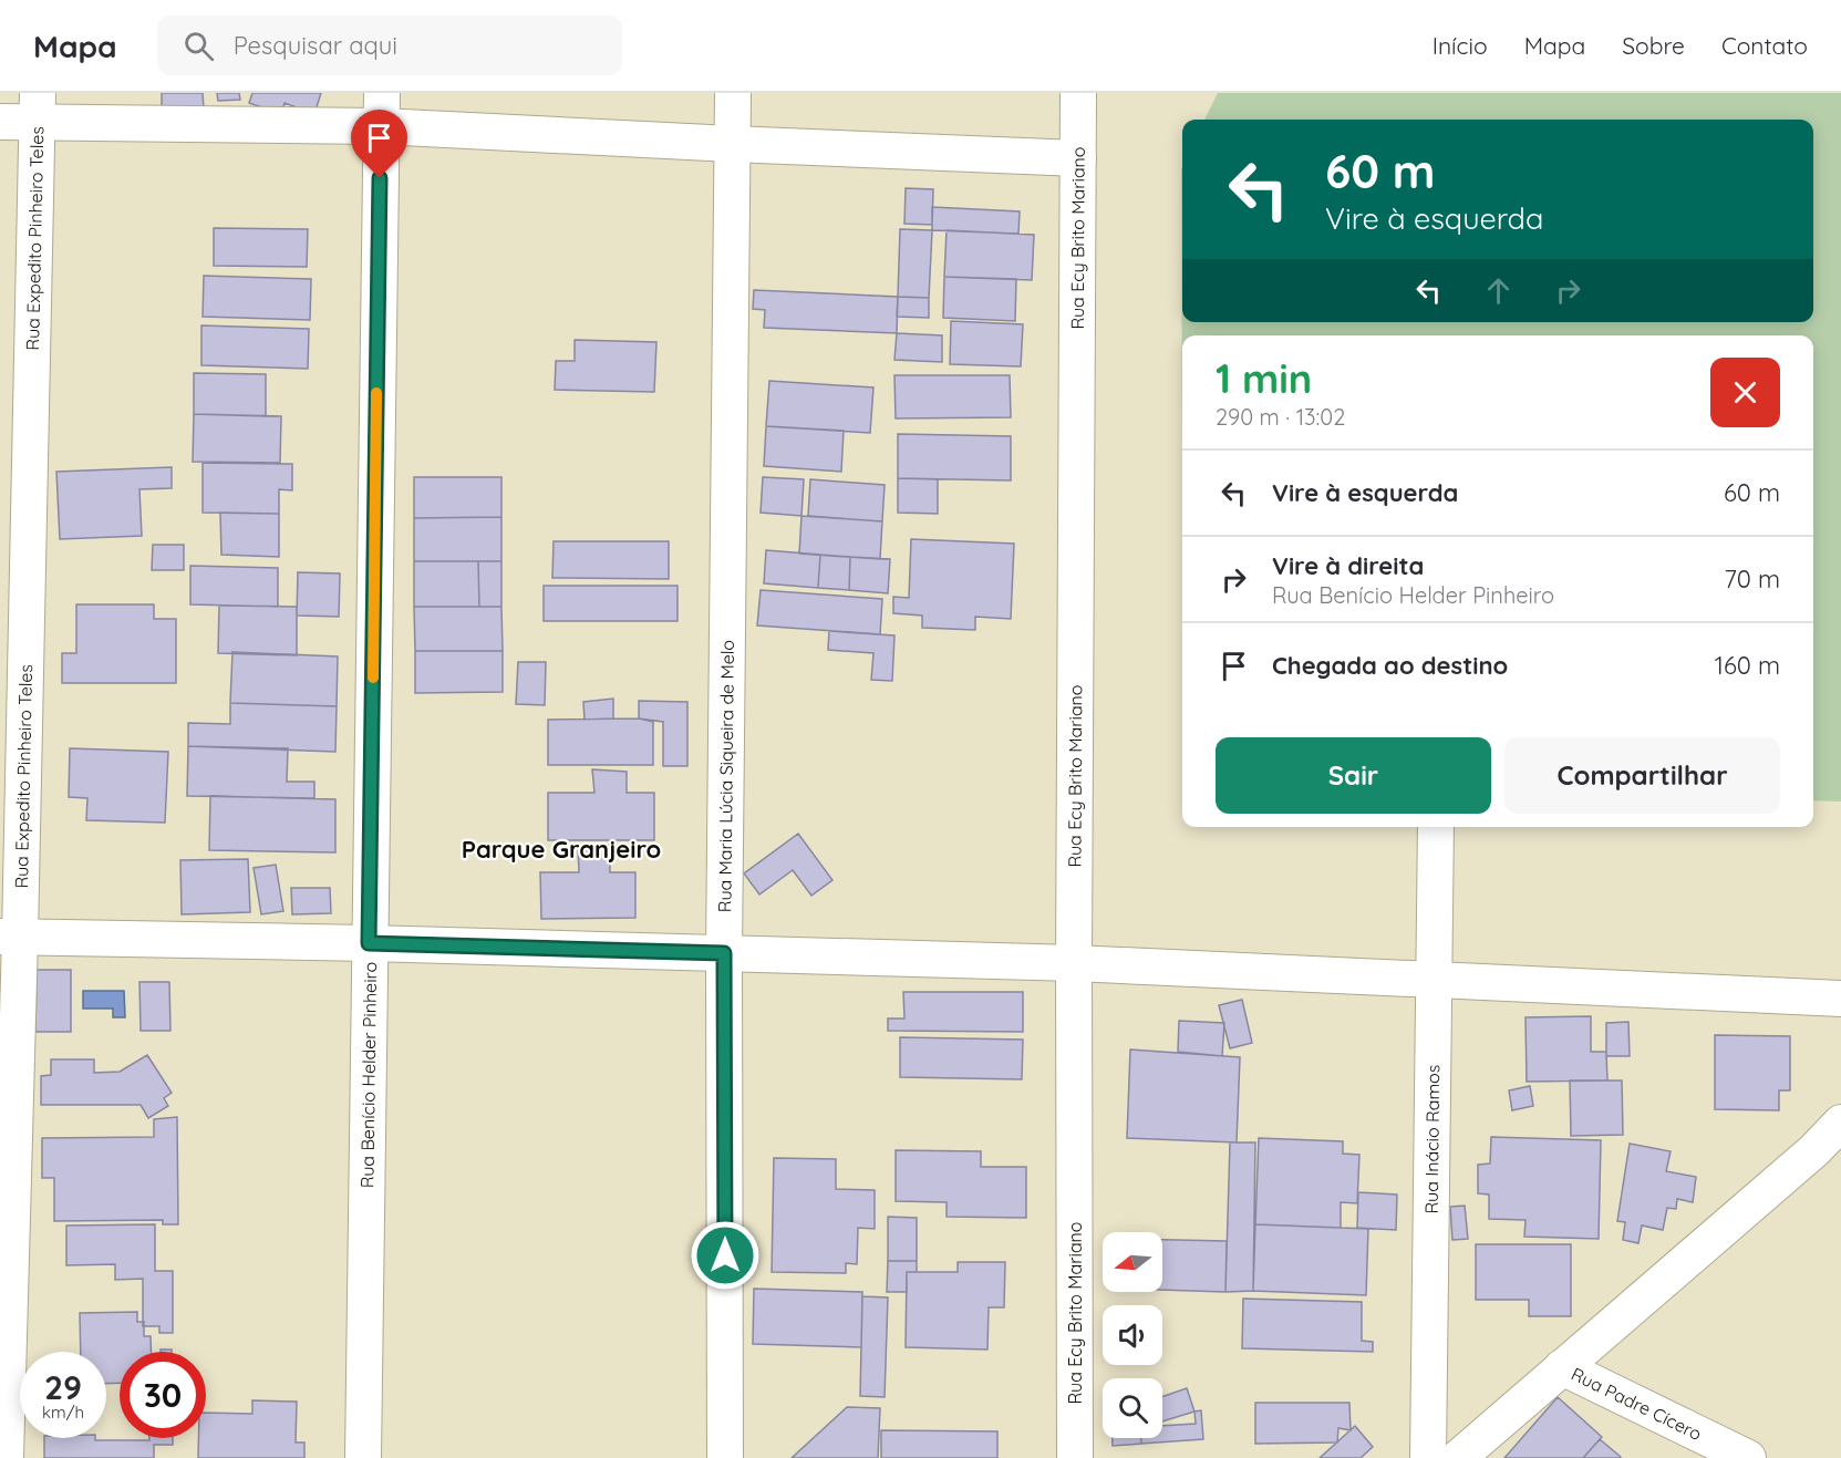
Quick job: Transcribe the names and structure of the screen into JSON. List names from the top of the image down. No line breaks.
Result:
{"streets":{"street":["Rua Expedito Pinheiro Teles","Rua Ecy Brito Mariano","Rua Maria Lúcia Siqueira de Melo","Rua Benício Helder Pinheiro","Rua Inácio Ramos","Rua Padre Cícero"]},"districts":["Parque Granjeiro"],"north":"left","page":{"header":"Mapa","search":"Pesquisar aqui","nav":["Início","Mapa","Sobre","Contato"],"turn":["60 m","Vire à esquerda"],"heading":["1 min","290 m · 13:02"],"list":[{"name":"Vire à esquerda","value":"60 m"},{"name":"Vire à direita","note":"Rua Benício Helder Pinheiro","value":"70 m"},{"name":"Chegada ao destino","value":"160 m"}],"buttons":["Sair","Compartilhar"],"speed":"29 km/h","limit":"30"}}
